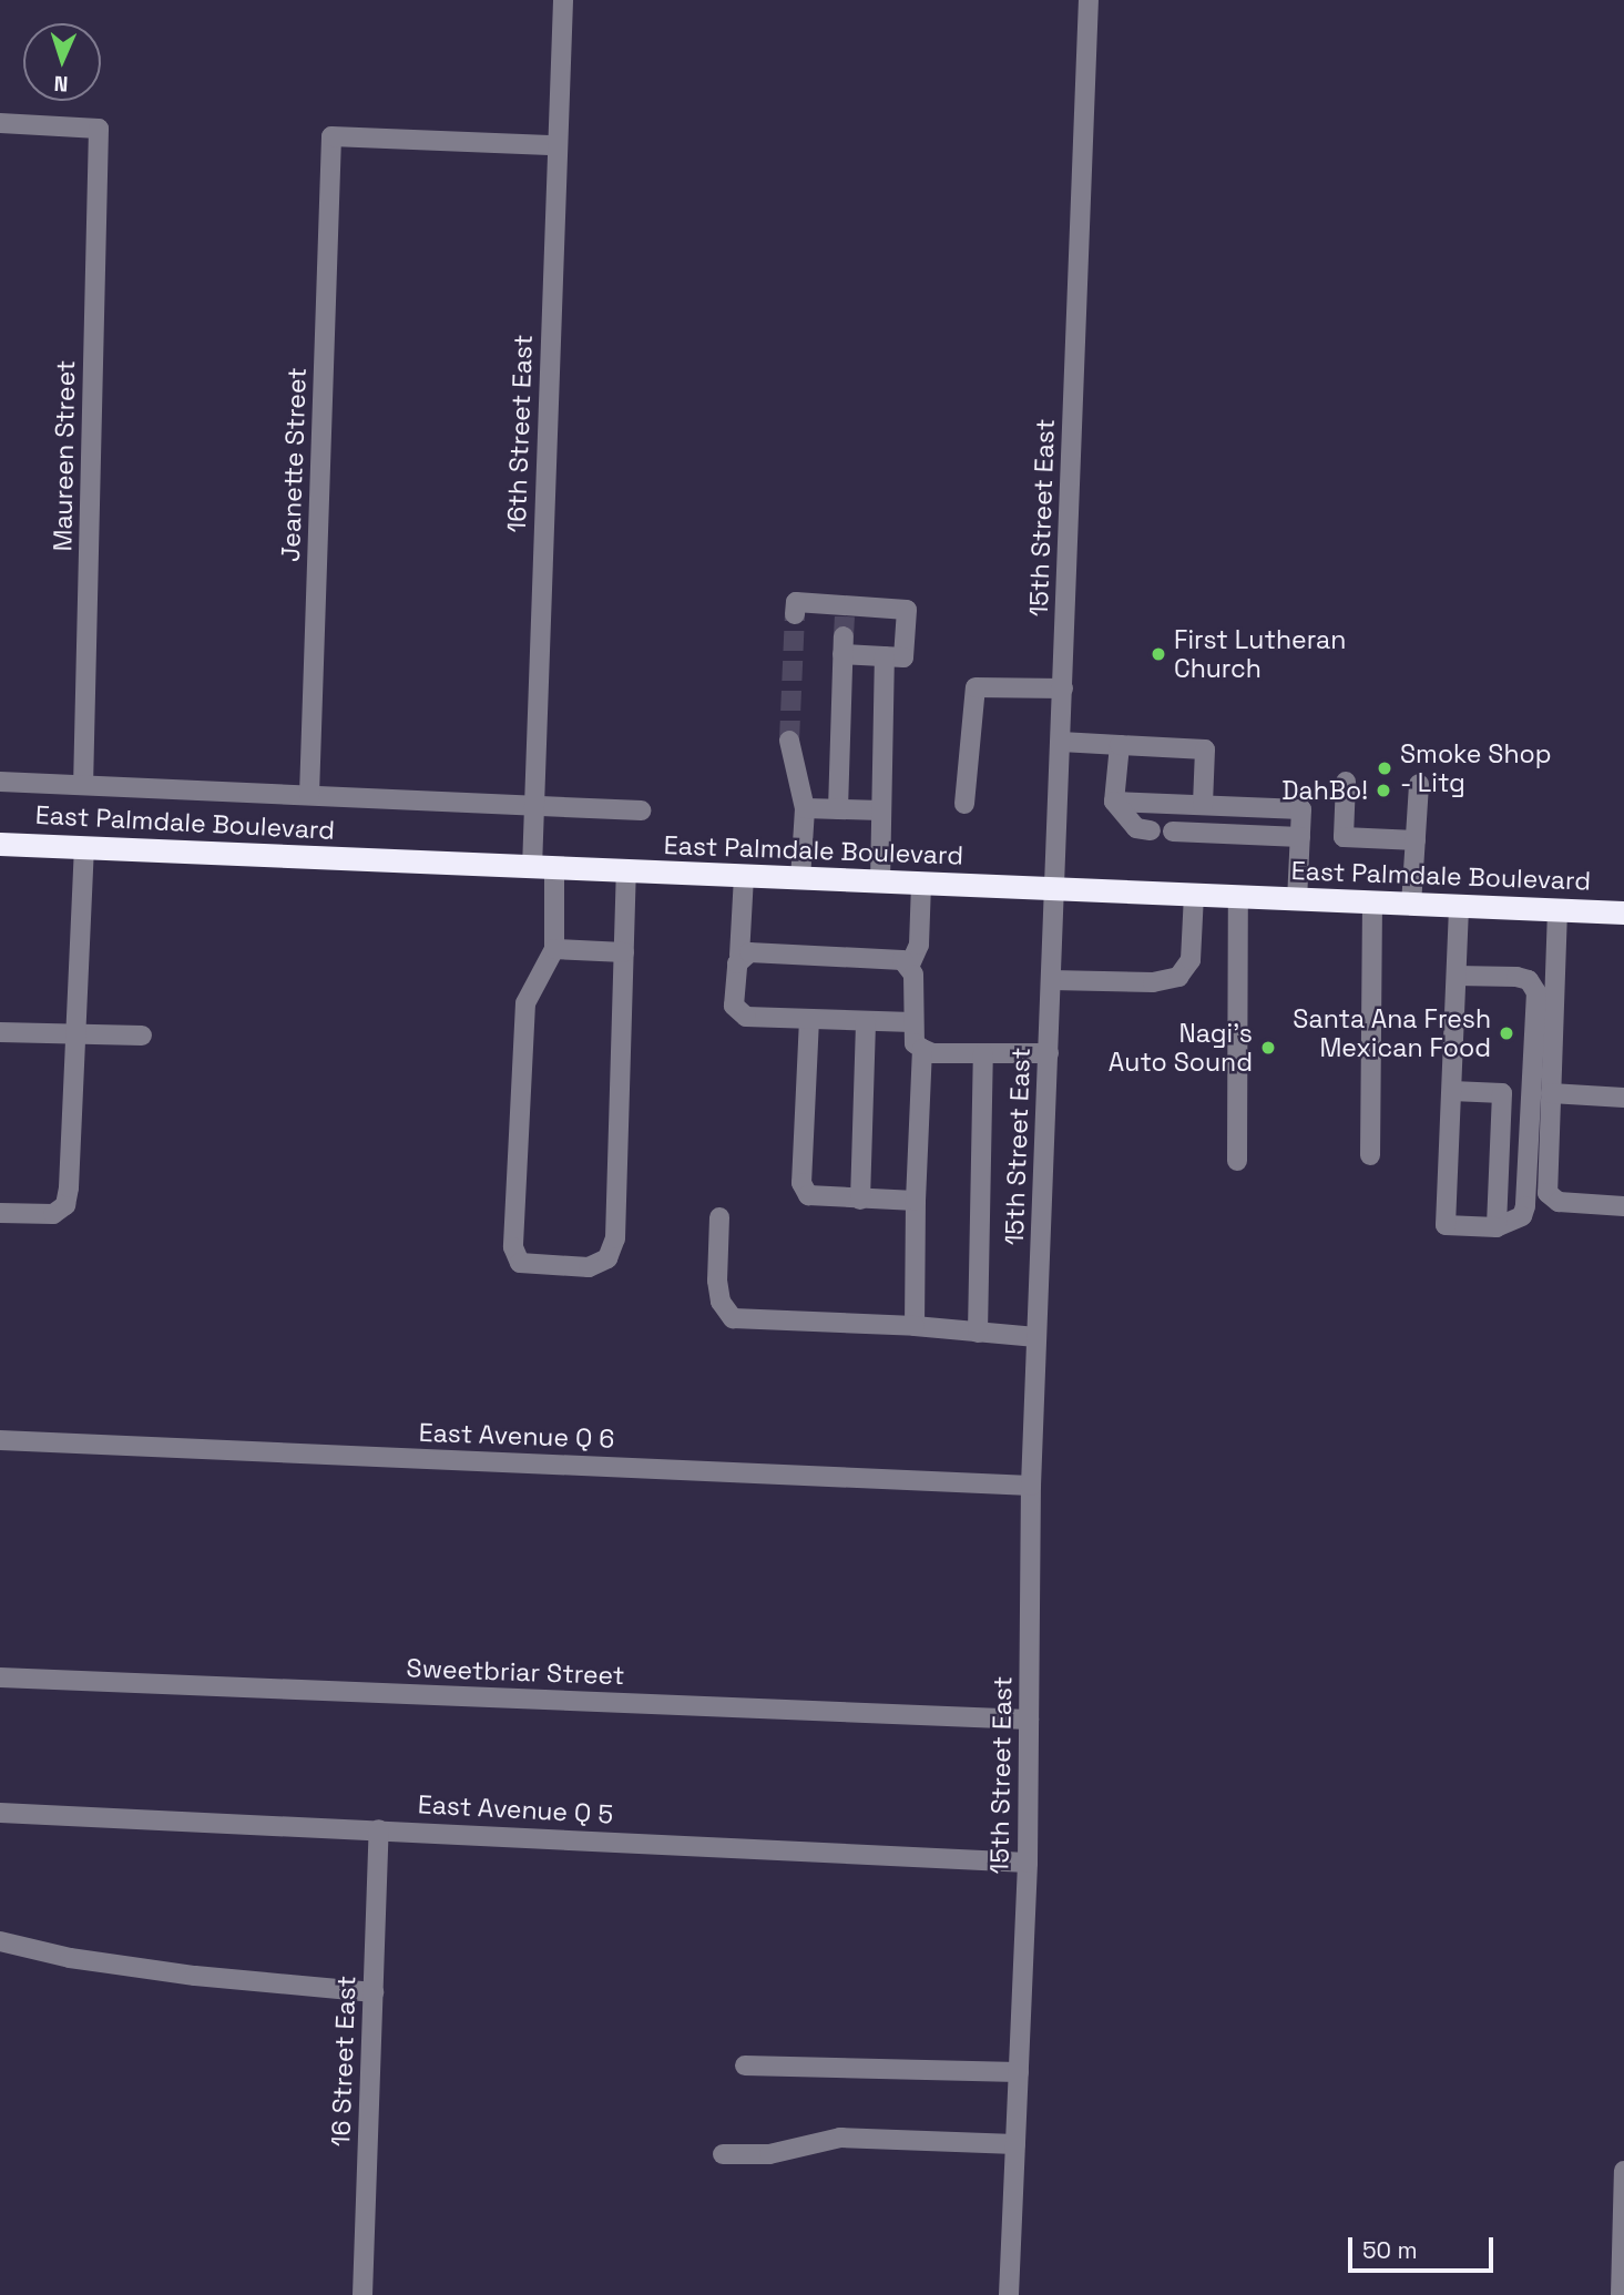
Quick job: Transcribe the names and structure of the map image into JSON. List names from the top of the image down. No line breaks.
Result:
{"streets":{"highway":["East Palmdale Boulevard"],"street":["16th Street East","Maureen Street","Jeanette Street","15th Street East","East Avenue Q 6","Sweetbriar Street","East Avenue Q 5","16 Street East"]},"crossings":[["16th Street East","Jeanette Street"],["16th Street East","East Palmdale Boulevard"],["Maureen Street","East Palmdale Boulevard"],["Jeanette Street","East Palmdale Boulevard"],["15th Street East","East Palmdale Boulevard"],["15th Street East","East Avenue Q 6"],["15th Street East","Sweetbriar Street"],["15th Street East","East Avenue Q 5"],["East Avenue Q 5","16 Street East"]],"places":["First Lutheran Church","Smoke Shop - Litg","DahBo!","Santa Ana Fresh Mexican Food","Nagi's Auto Sound"],"scale_bar":"50 m","north":"bottom"}
